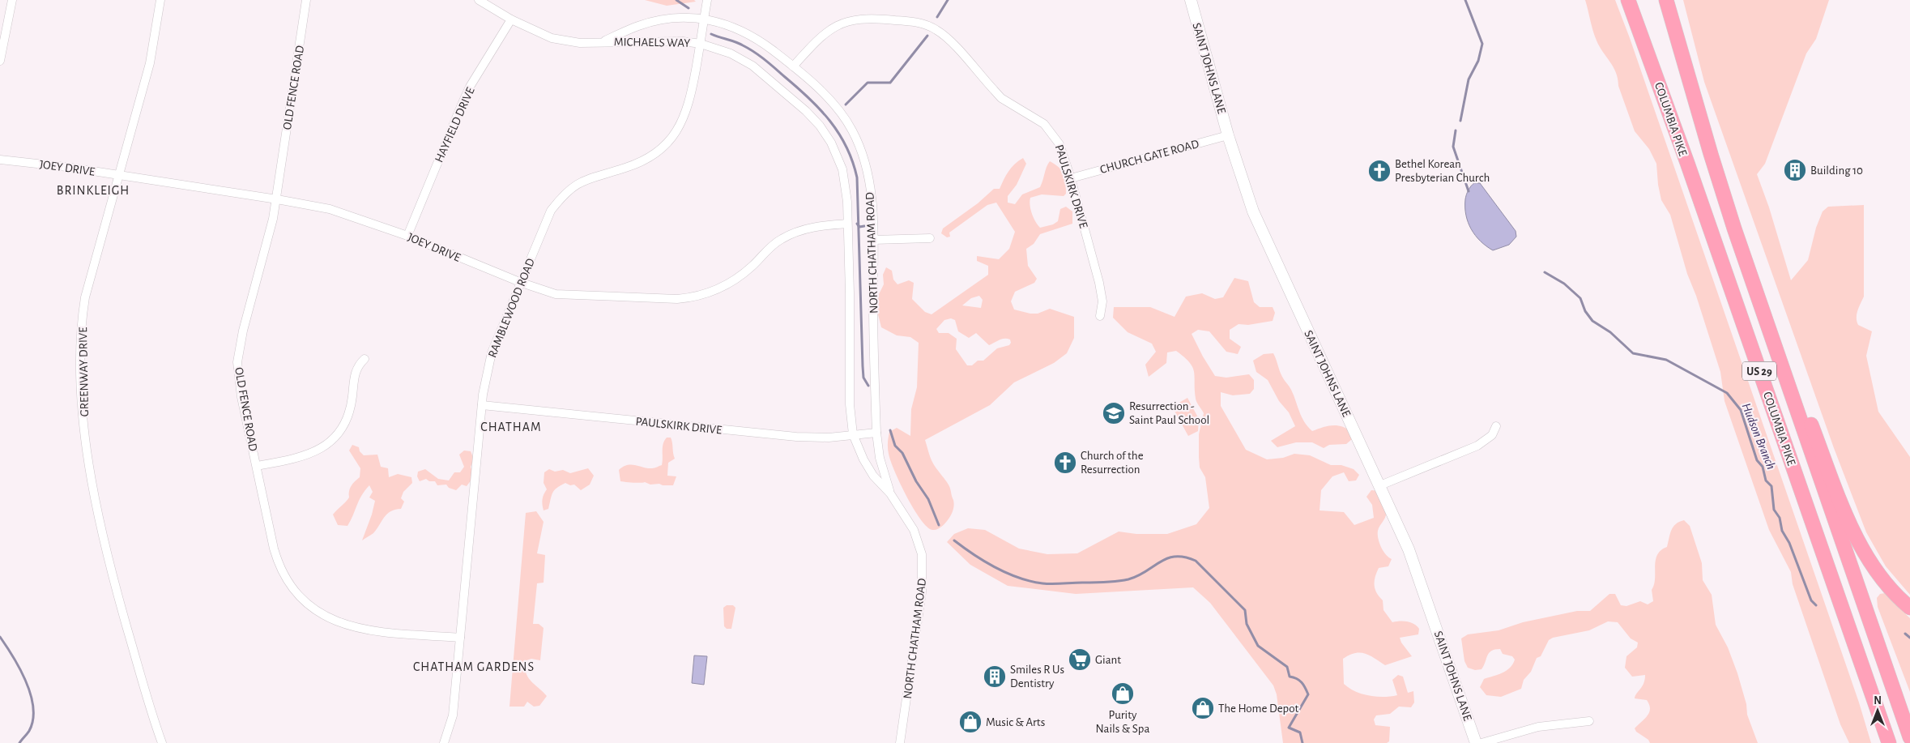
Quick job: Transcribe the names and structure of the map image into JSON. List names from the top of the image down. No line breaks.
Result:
{"streets":{"highway":["COLUMBIA PIKE","US 29"],"street":["MICHAELS WAY","SAINT JOHNS LANE","OLD FENCE ROAD","HAYFIELD DRIVE","CHURCH GATE ROAD","JOEY DRIVE","PAULSKIRK DRIVE","NORTH CHATHAM ROAD","RAMBLEWOOD ROAD","GREENWAY DRIVE"]},"crossings":[["MICHAELS WAY","HAYFIELD DRIVE"],["MICHAELS WAY","NORTH CHATHAM ROAD"],["MICHAELS WAY","RAMBLEWOOD ROAD"],["SAINT JOHNS LANE","CHURCH GATE ROAD"],["OLD FENCE ROAD","JOEY DRIVE"],["OLD FENCE ROAD","RAMBLEWOOD ROAD"],["HAYFIELD DRIVE","JOEY DRIVE"],["CHURCH GATE ROAD","PAULSKIRK DRIVE"],["JOEY DRIVE","NORTH CHATHAM ROAD"],["JOEY DRIVE","RAMBLEWOOD ROAD"],["JOEY DRIVE","GREENWAY DRIVE"],["PAULSKIRK DRIVE","NORTH CHATHAM ROAD"],["PAULSKIRK DRIVE","RAMBLEWOOD ROAD"],["NORTH CHATHAM ROAD","RAMBLEWOOD ROAD"]],"districts":["BRINKLEIGH","CHATHAM","CHATHAM GARDENS"],"water":["Hudson Branch"],"places":{"building":["Building 10","Smiles R Us Dentistry"],"church":["Bethel Korean Presbyterian Church","Church of the Resurrection"],"school or university":["Resurrection - Saint Paul School"],"supermarket":["Giant"],"shop":["Purity Nails & Spa","The Home Depot","Music & Arts"]},"north":"top"}
